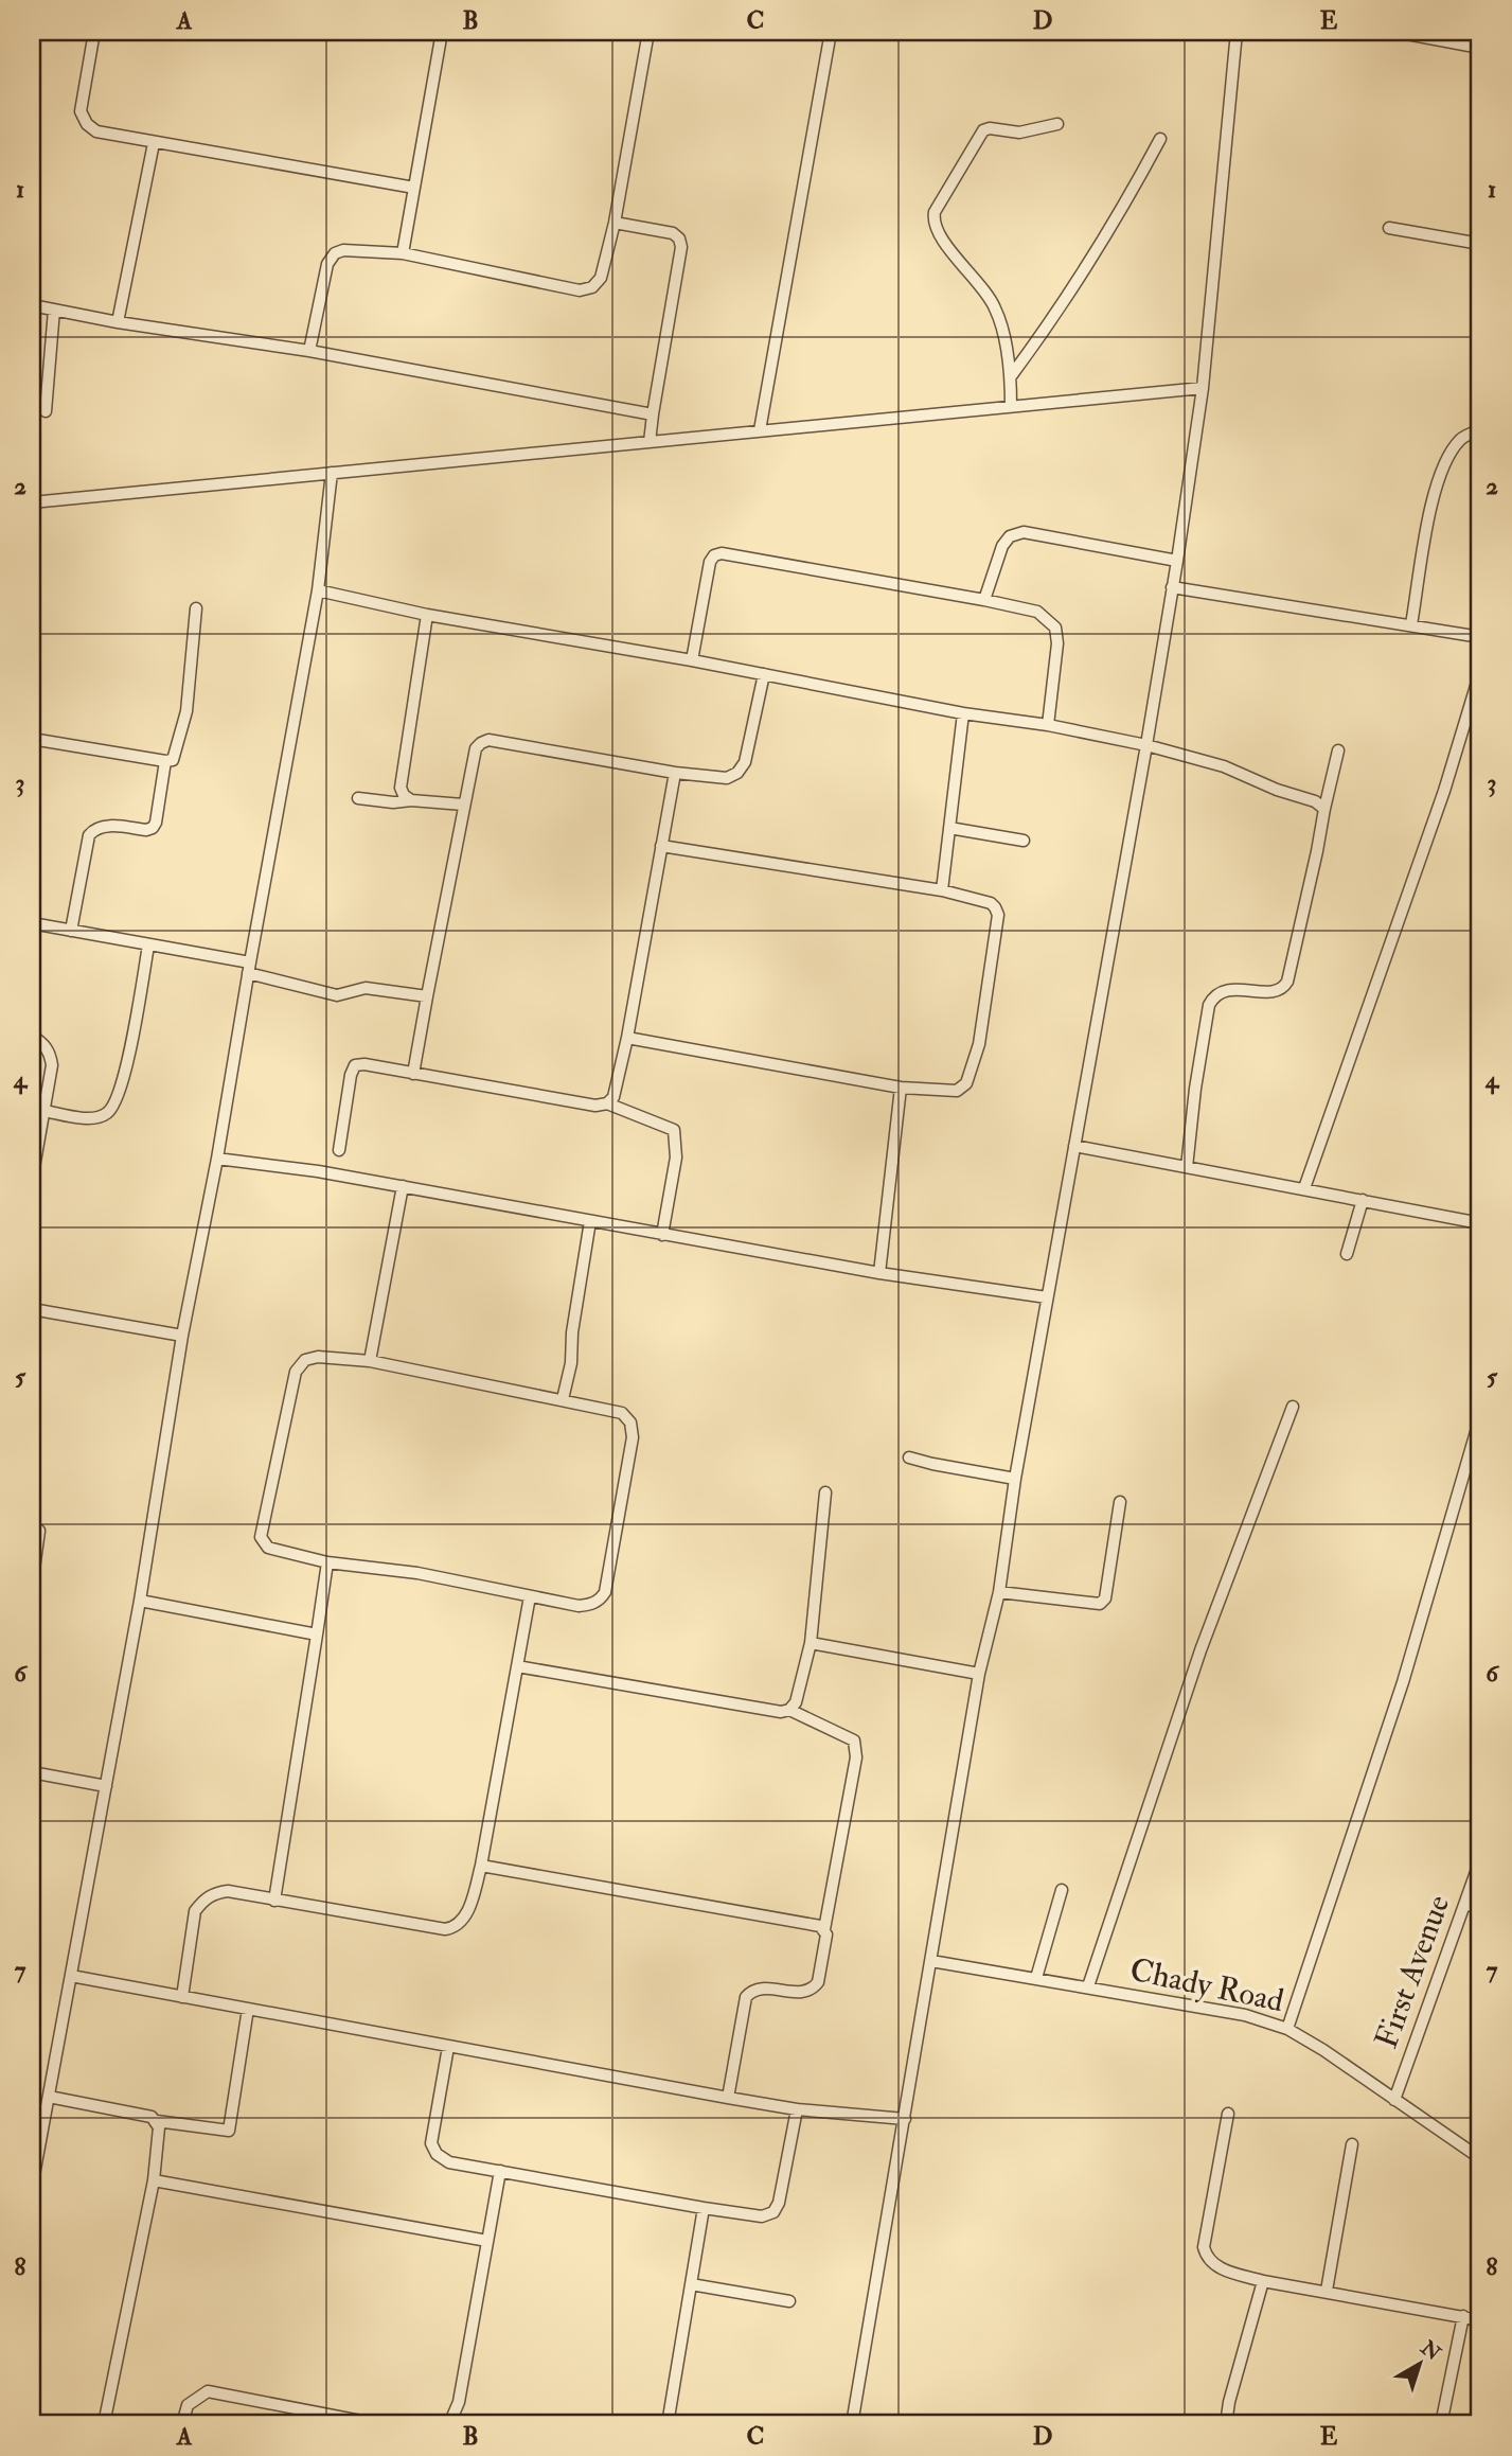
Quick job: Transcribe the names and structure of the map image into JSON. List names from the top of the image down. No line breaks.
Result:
{"streets":{"street":["First Avenue","Chady Road"]},"crossings":[["First Avenue","Chady Road"]],"north":"top right","grid":{"columns":["A","B","C","D","E"],"rows":["1","2","3","4","5","6","7","8"]}}
